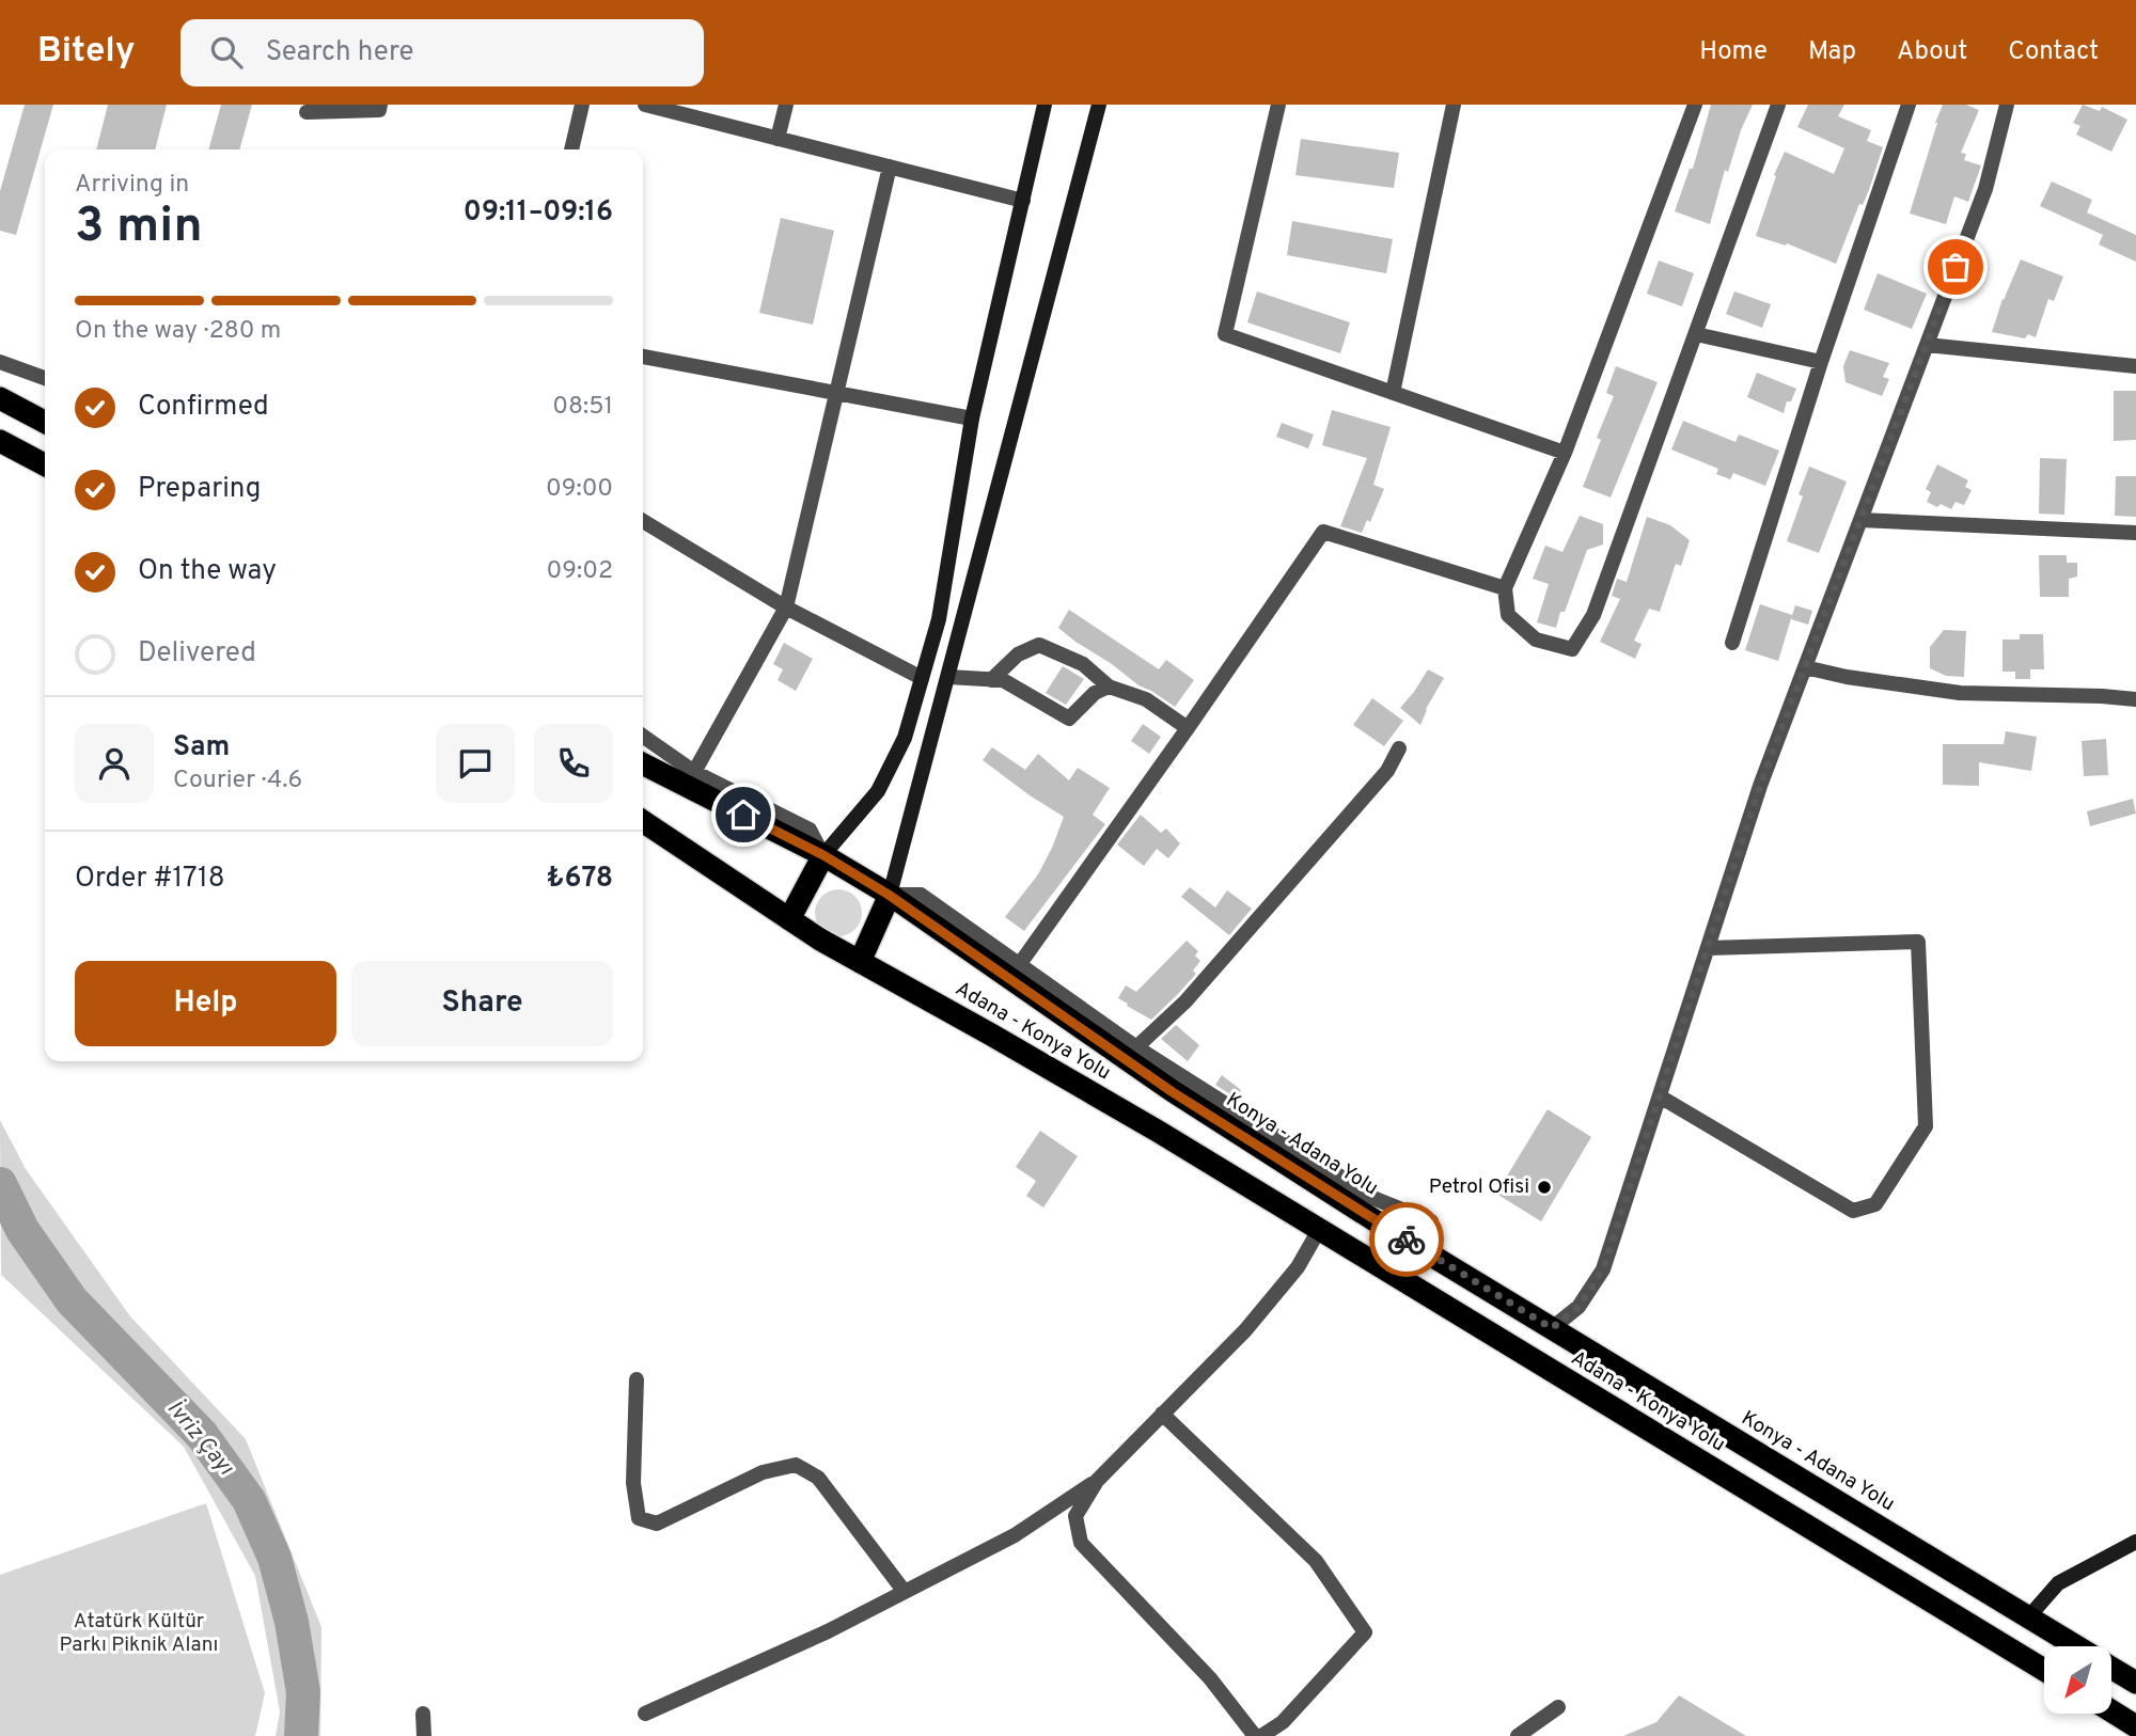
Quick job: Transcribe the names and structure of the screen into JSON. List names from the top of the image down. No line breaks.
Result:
{"streets":{"highway":["Adana - Konya Yolu","Konya - Adana Yolu"]},"water":["İvriz Çayı"],"parks":["Atatürk Kültür Parkı Piknik Alanı"],"places":["Petrol Ofisi"],"north":"bottom left","page":{"header":"Bitely","search":"Search here","nav":["Home","Map","About","Contact"],"heading":["3 min","Arriving in","09:11–09:16"],"panel":["Sam","Courier · 4.6","Order #1718","₺678"],"bar":"On the way · 280 m","list":[["Confirmed","08:51"],["Preparing","09:00"],["On the way","09:02"],"Delivered"],"buttons":["Help","Share"]}}
